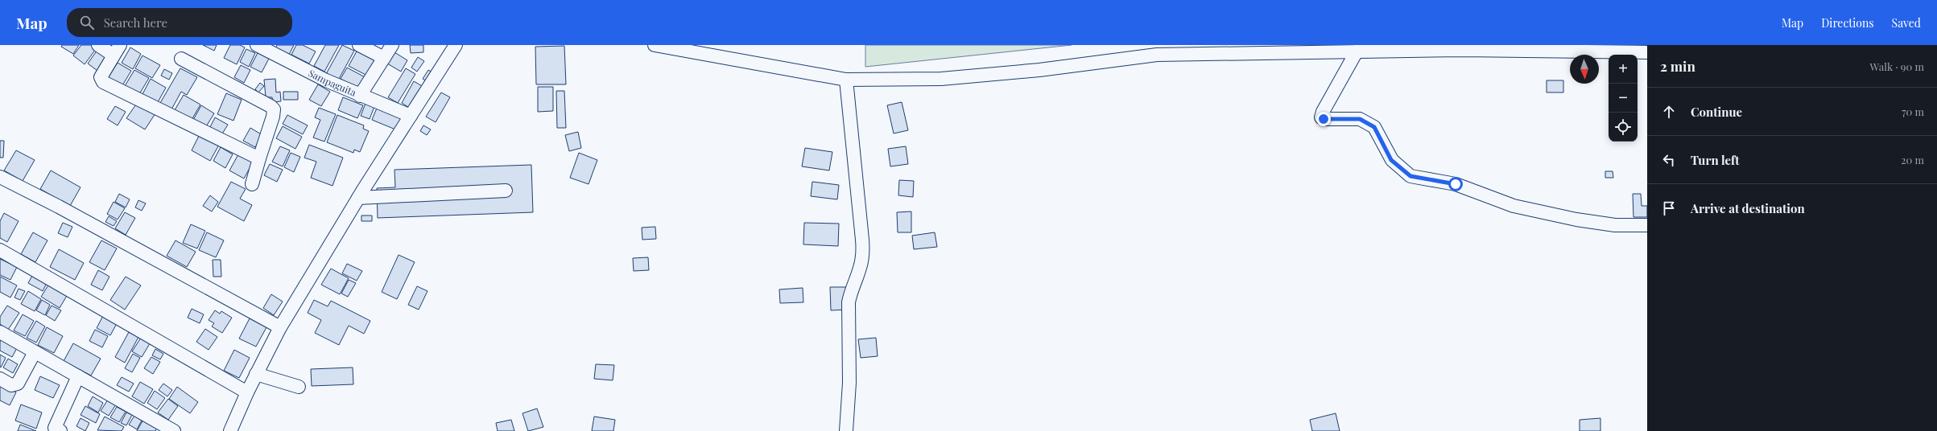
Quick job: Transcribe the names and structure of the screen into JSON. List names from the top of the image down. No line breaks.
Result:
{"streets":{"street":["Sampaguita"]},"north":"bottom","page":{"header":"Map","search":"Search here","nav":["Map","Directions","Saved"],"heading":["2 min","Walk · 90 m"],"map_buttons":["+","−"],"list":[["Continue","70 m"],["Turn left","20 m"],"Arrive at destination"]}}
